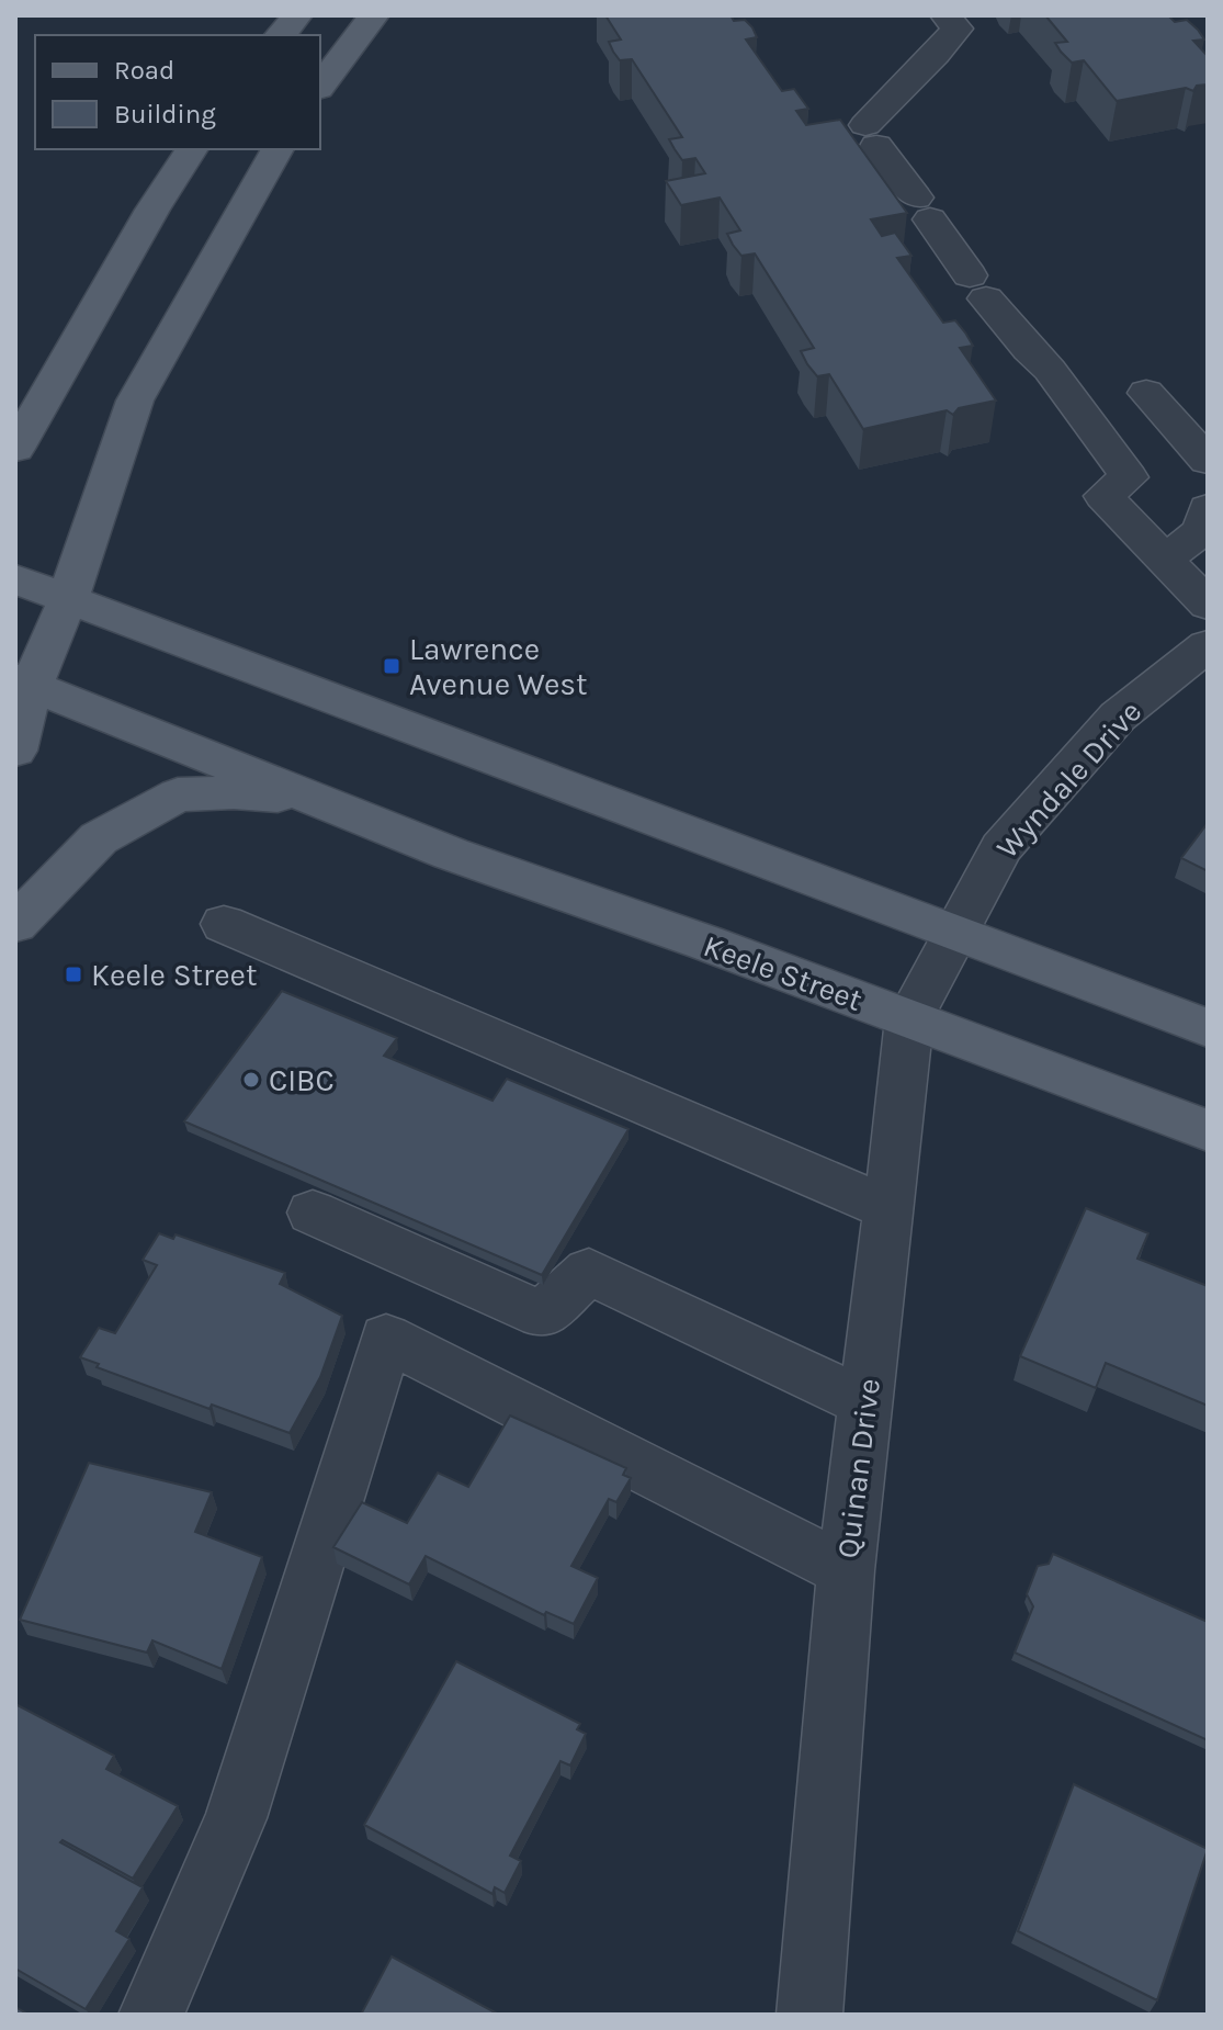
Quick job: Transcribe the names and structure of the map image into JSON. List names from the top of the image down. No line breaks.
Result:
{"streets":{"main road":["Keele Street"],"street":["Wyndale Drive","Quinan Drive"]},"crossings":[["Wyndale Drive","Quinan Drive"],["Keele Street","Quinan Drive"]],"places":{"transit":["Lawrence Avenue West","Keele Street"],"other":["CIBC"]},"legend":["Road","Building"]}
